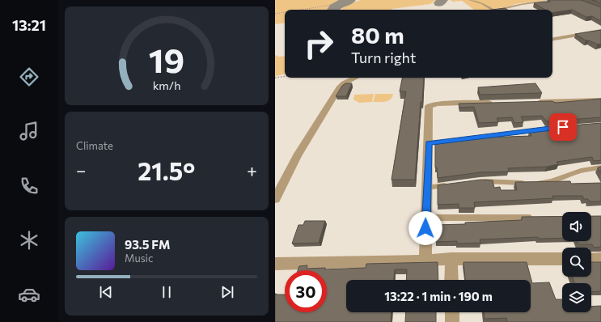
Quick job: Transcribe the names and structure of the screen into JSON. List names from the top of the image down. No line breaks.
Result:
{"page":{"tabs":"13:21","turn":["80 m","Turn right"],"tile":"Climate","heat":["−","21.5°","+"],"song":["93.5 FM","Music"],"limit":"30","trip":"13:22 · 1 min · 190 m","gauge":["19","km/h"]}}
